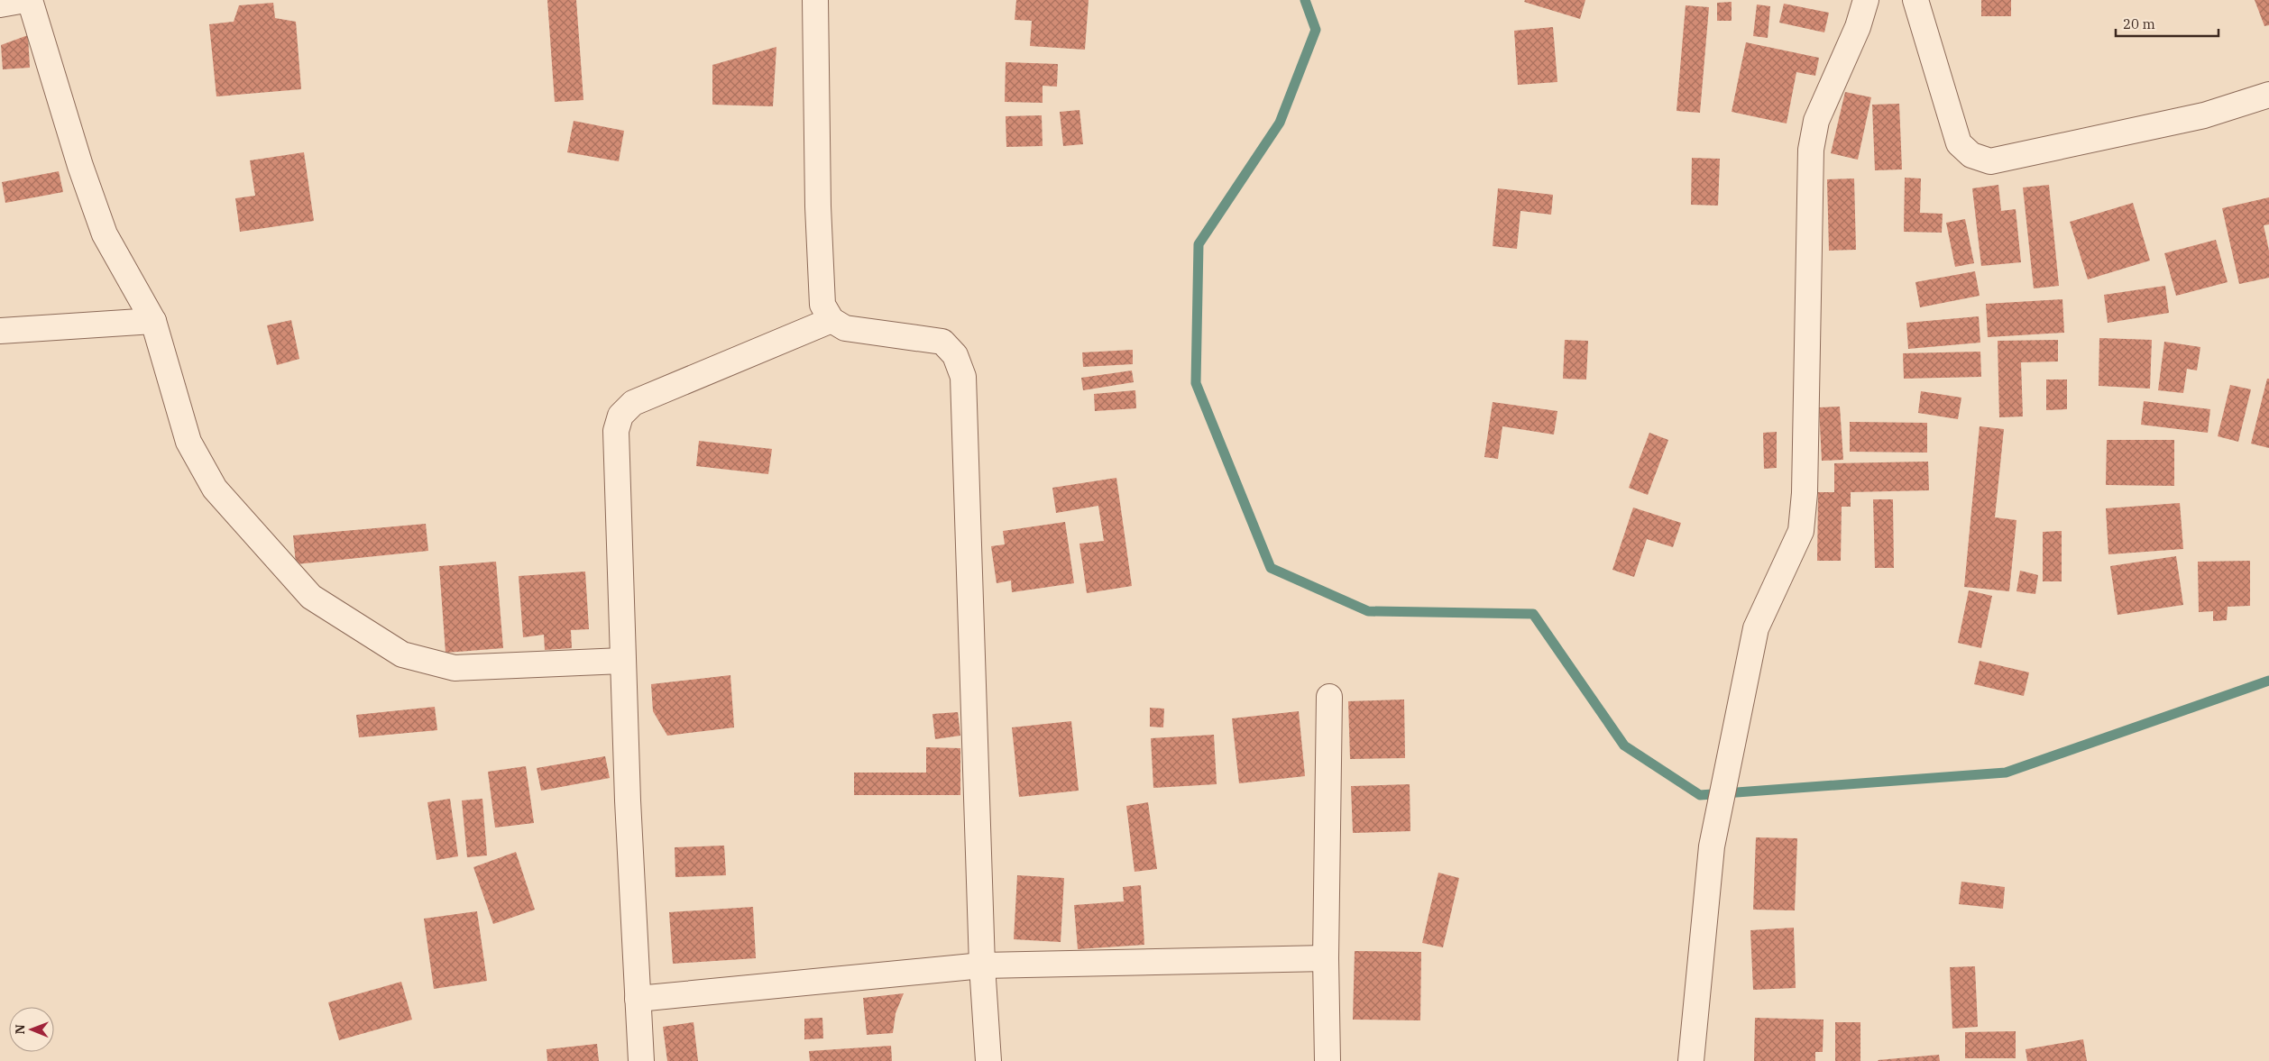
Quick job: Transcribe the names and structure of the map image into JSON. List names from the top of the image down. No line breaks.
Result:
{"scale_bar":"20 m","north":"left"}
